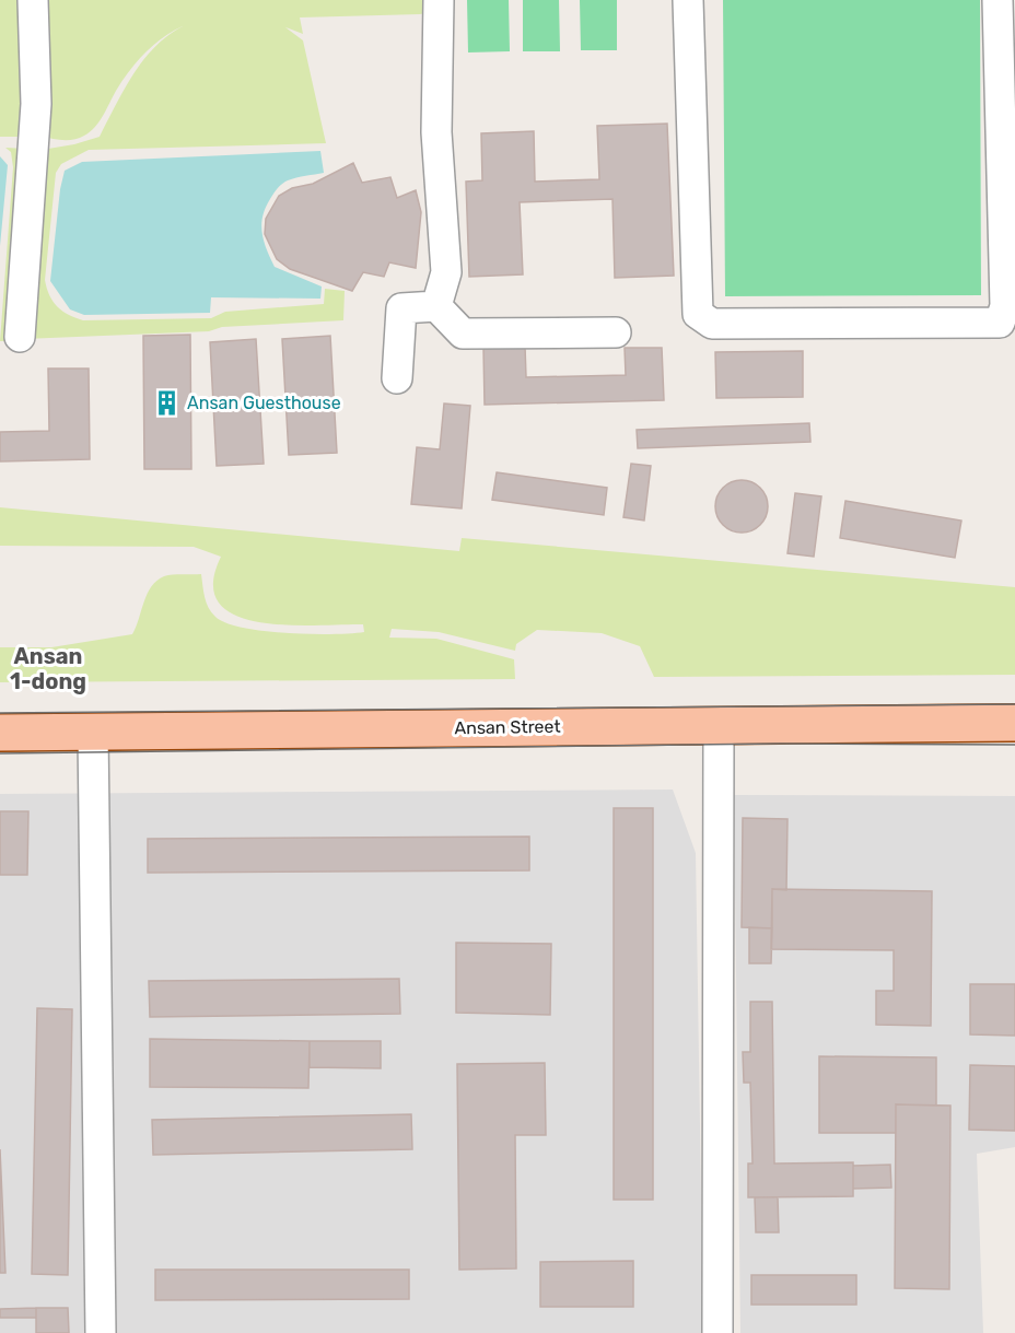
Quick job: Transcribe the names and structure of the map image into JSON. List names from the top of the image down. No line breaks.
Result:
{"streets":{"main road":["Ansan Street"]},"districts":["Ansan 1-dong"],"places":{"building":["Ansan Guesthouse"]}}
